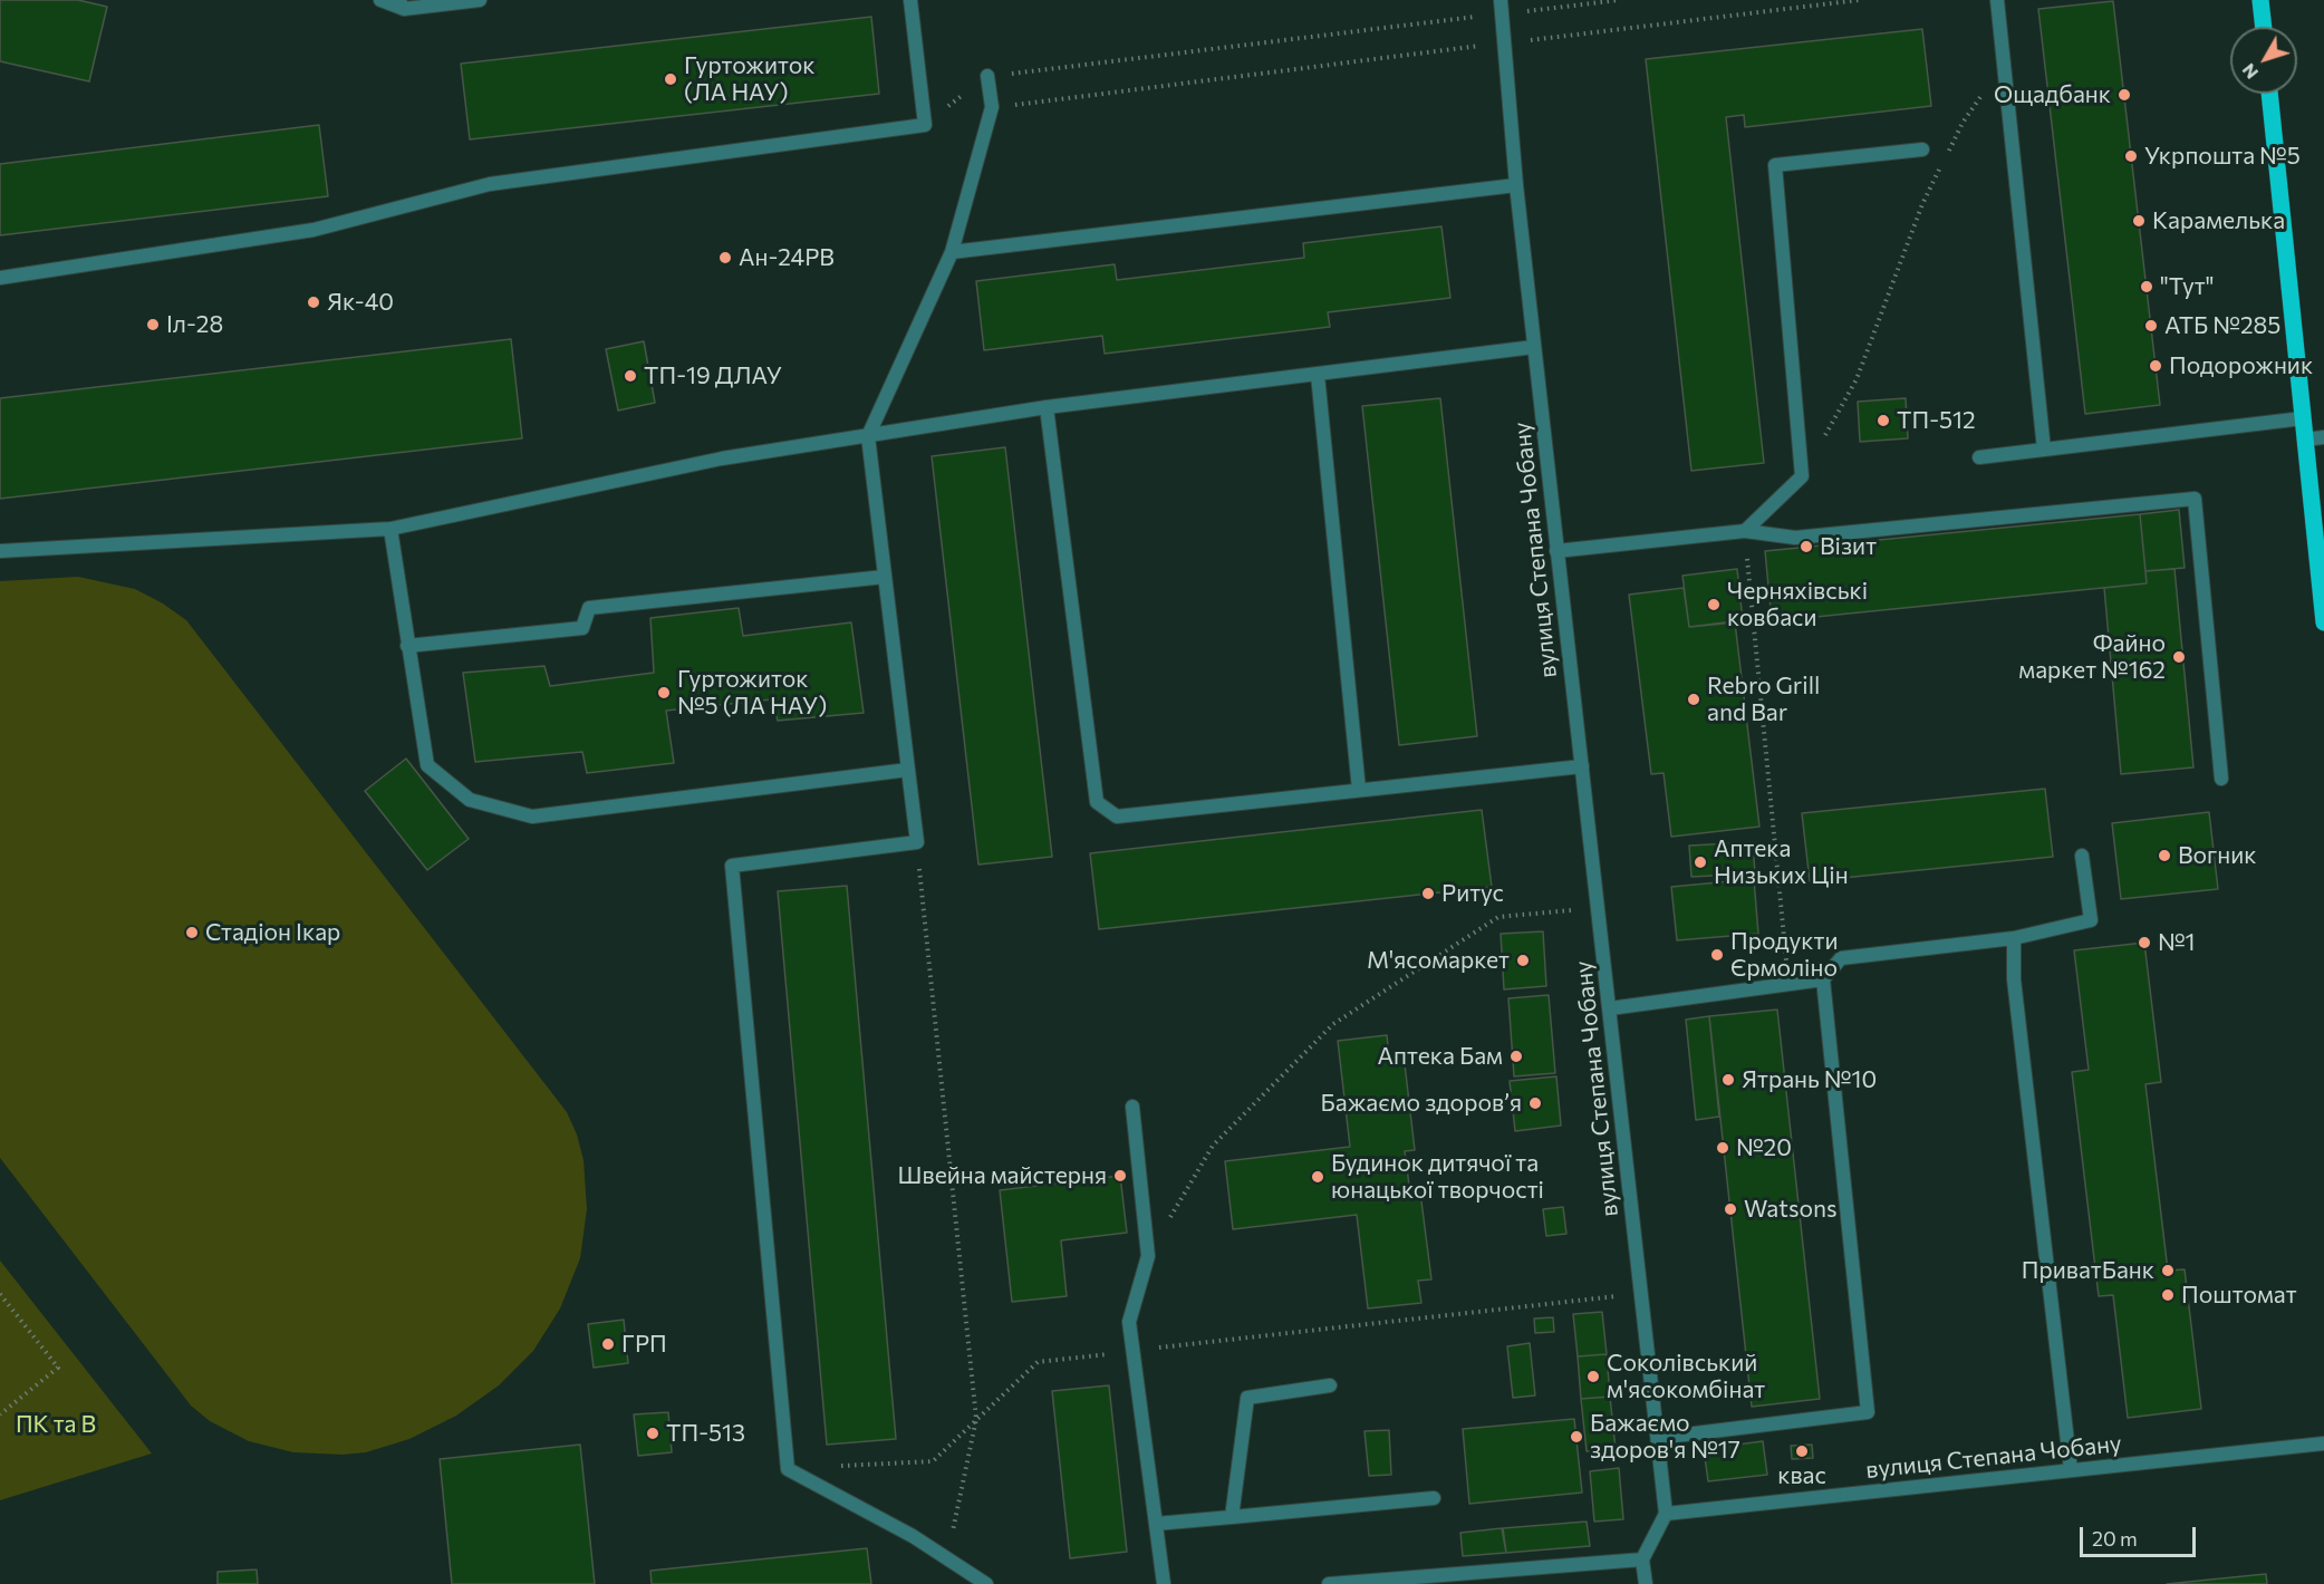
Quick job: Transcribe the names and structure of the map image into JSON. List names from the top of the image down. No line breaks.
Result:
{"streets":{"street":["вулиця Степана Чобану"]},"parks":["ПК та В"],"places":["Гуртожиток (ЛА НАУ)","Ощадбанк","Укрпошта №5","Карамелька","Ан-24РВ","\"Тут\"","Як-40","Іл-28","АТБ №285","Подорожник","ТП-19 ДЛАУ","ТП-512","Візит","Черняхівські ковбаси","Файно маркет №162","Гуртожиток №5 (ЛА НАУ)","Rebro Grill and Bar","Вогник","Аптека Низьких Цін","Ритус","Стадіон Ікар","№1","Продукти Єрмоліно","М'ясомаркет","Аптека Бам","Ятрань №10","Бажаємо здоров’я","№20","Швейна майстерня","Будинок дитячої та юнацької творчості","Watsons","ПриватБанк","Поштомат","ГРП","Соколівський м'ясокомбінат","ТП-513","Бажаємо здоров'я №17","квас"],"scale_bar":"20 m","north":"bottom left"}
